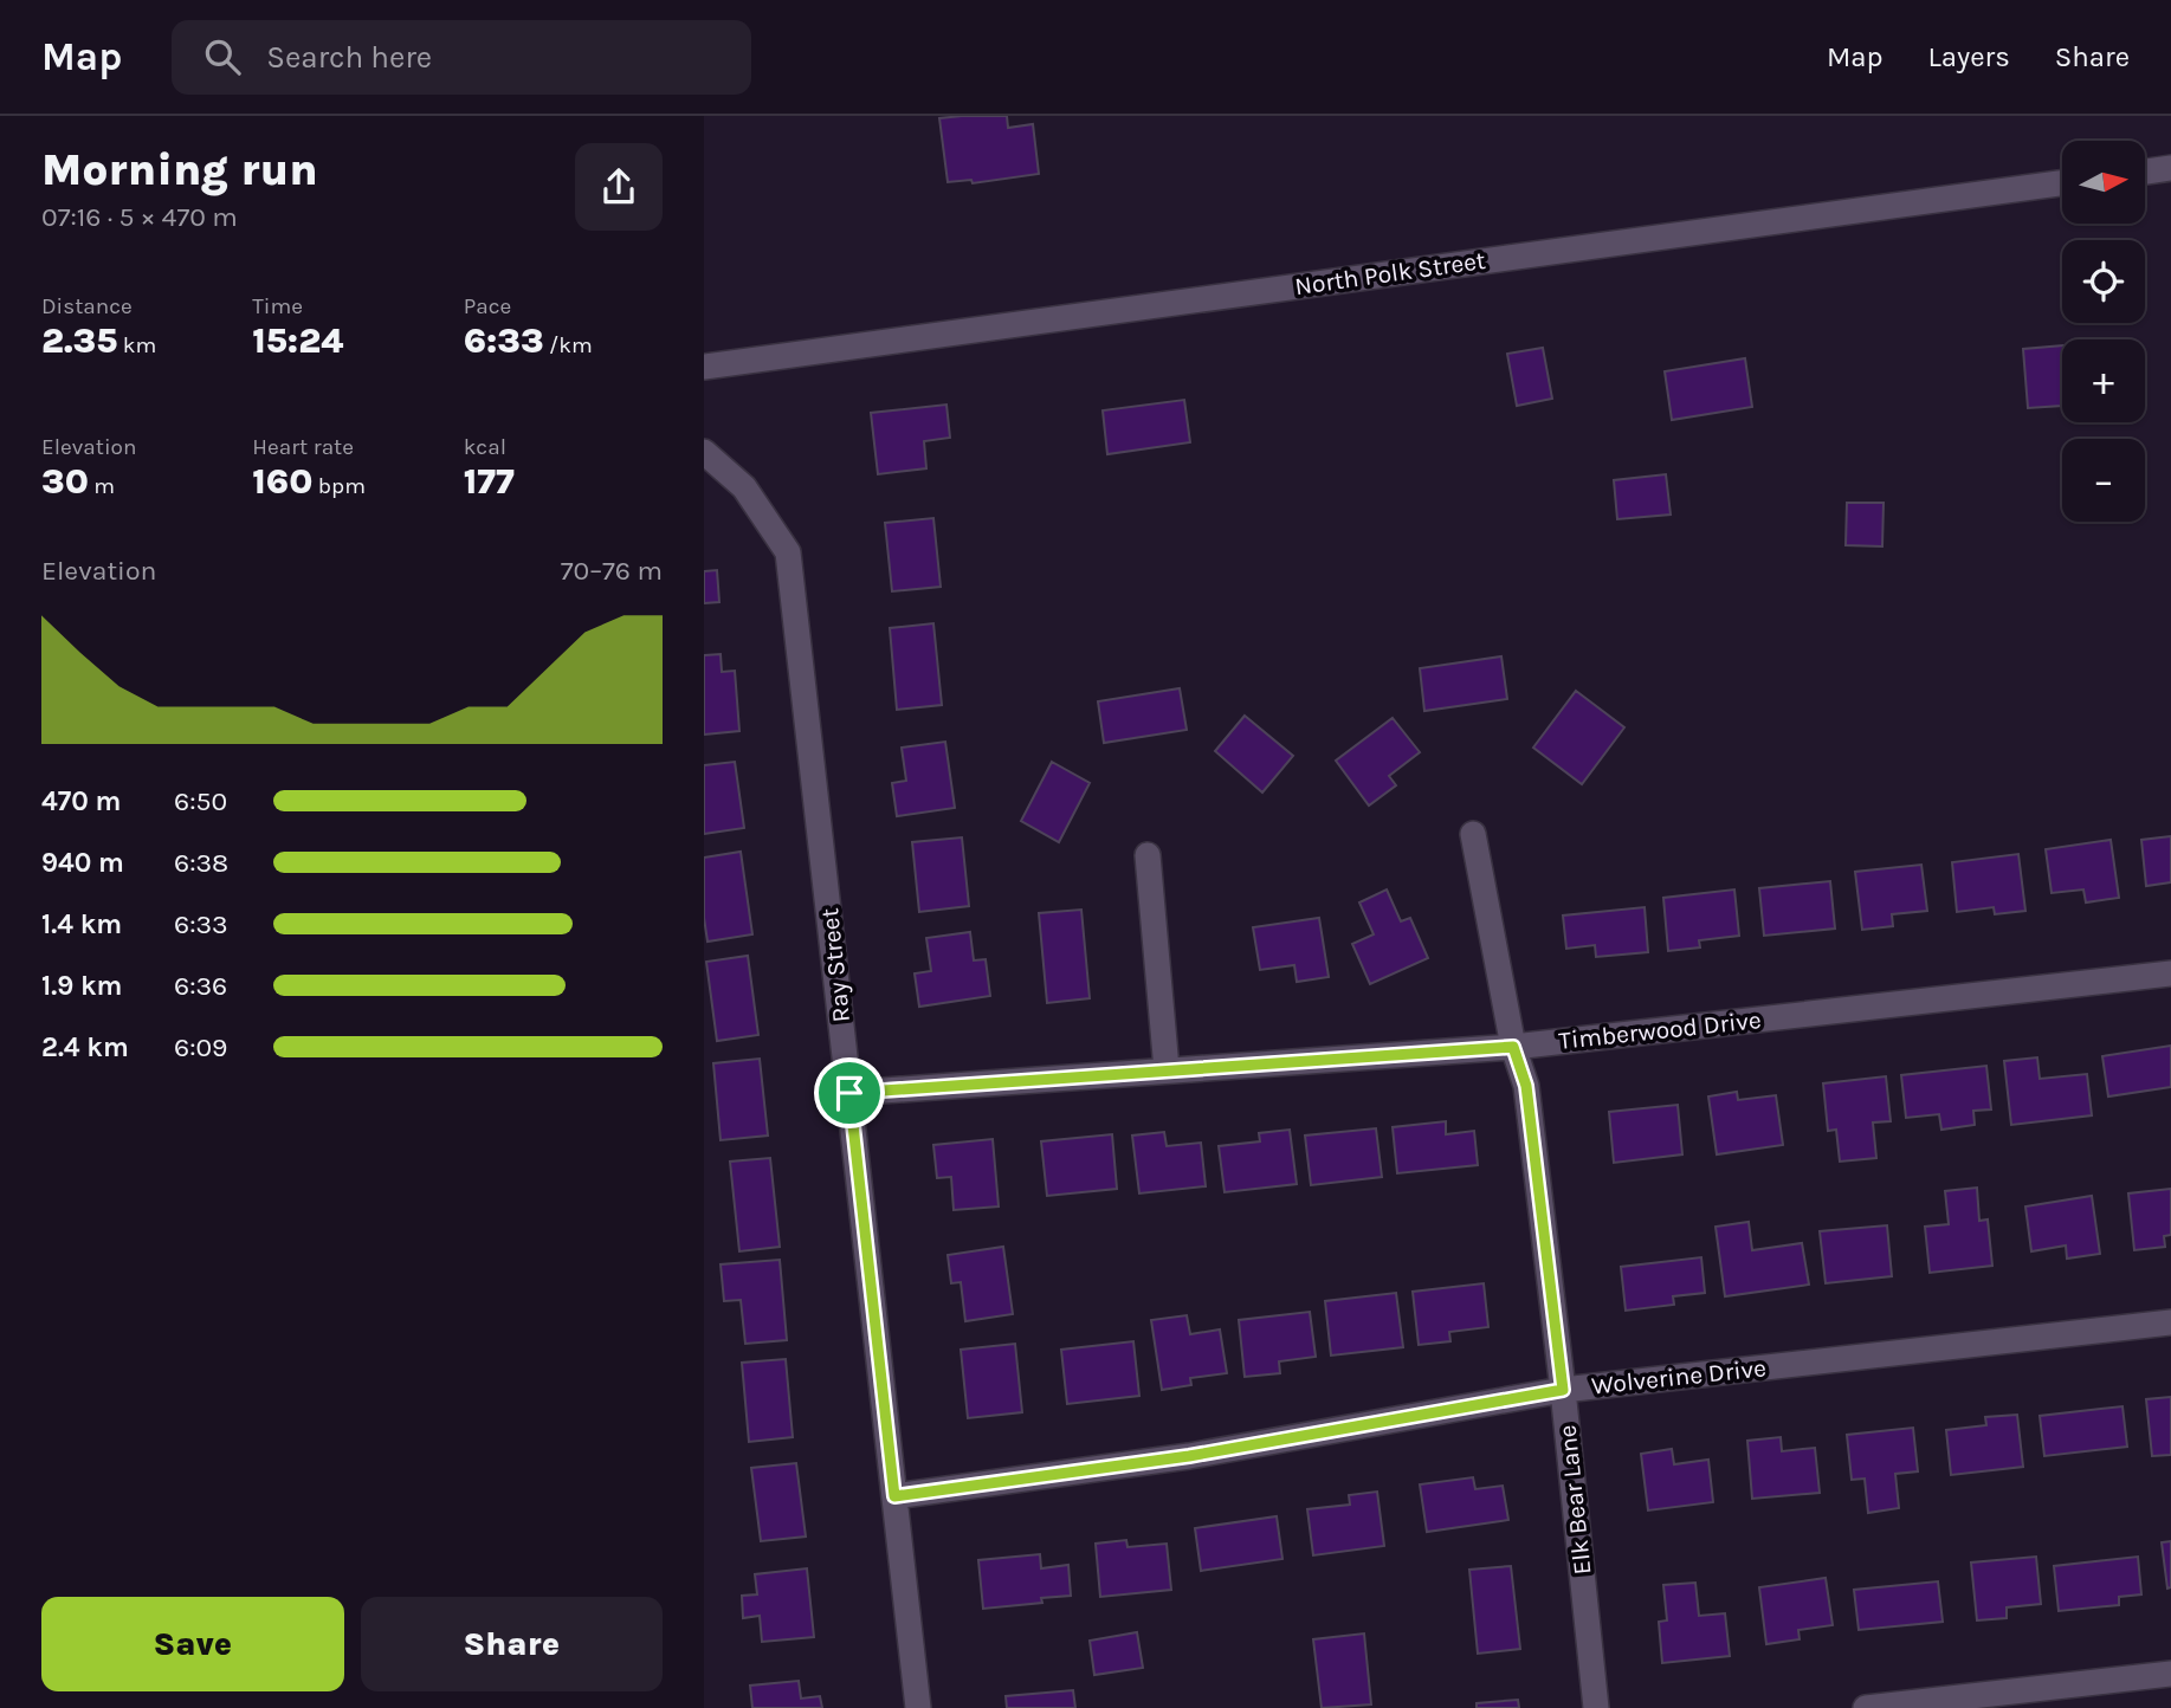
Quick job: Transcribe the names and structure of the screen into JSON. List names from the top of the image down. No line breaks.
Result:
{"streets":{"street":["North Polk Street","Ray Street","Timberwood Drive","Wolverine Drive","Elk Bear Lane"]},"crossings":[["Ray Street","Timberwood Drive"],["Ray Street","Wolverine Drive"],["Timberwood Drive","Elk Bear Lane"],["Wolverine Drive","Elk Bear Lane"]],"north":"right","page":{"header":"Map","search":"Search here","nav":["Map","Layers","Share"],"heading":["Morning run","07:16 · 5 × 470 m"],"map_buttons":["+","−"],"stats":[["Distance","2.35 km"],["Time","15:24"],["Pace","6:33 /km"],["Elevation","30 m"],["Heart rate","160 bpm"],["kcal","177"]],"chart":["Elevation","70–76 m"],"list":[{"name":"470 m","note":"6:50"},{"name":"940 m","note":"6:38"},{"name":"1.4 km","note":"6:33"},{"name":"1.9 km","note":"6:36"},{"name":"2.4 km","note":"6:09"}],"buttons":["Save","Share"]}}
